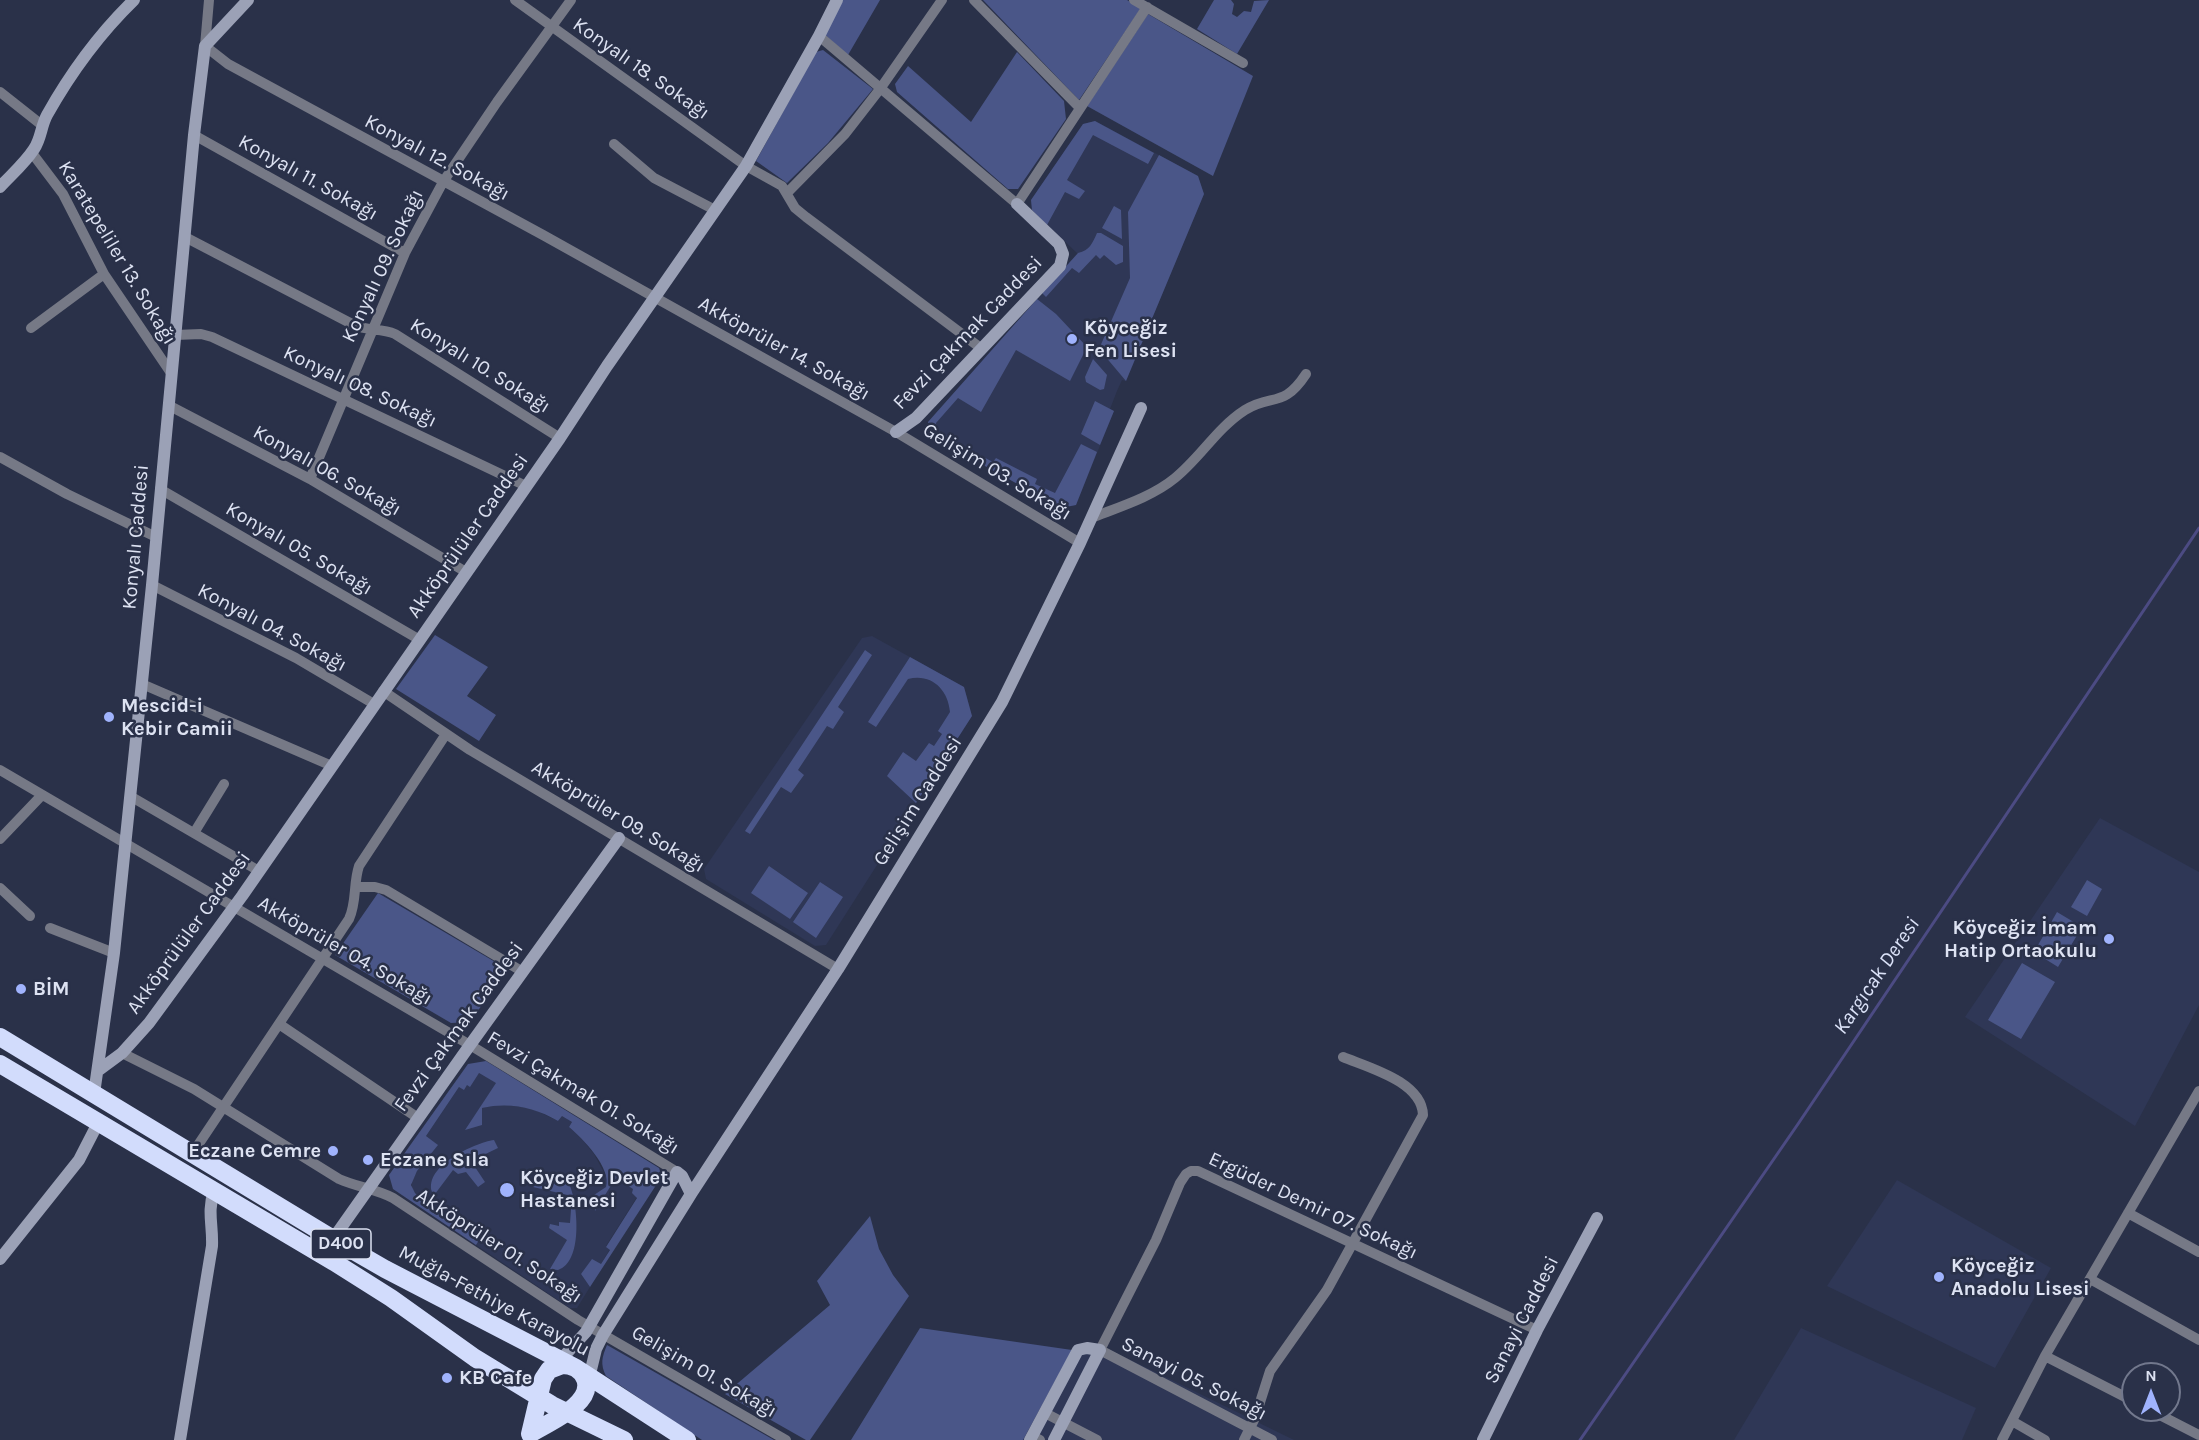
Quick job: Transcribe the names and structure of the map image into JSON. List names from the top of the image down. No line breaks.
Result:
{"streets":{"highway":["D400","Muğla-Fethiye Karayolu"],"street":["Konyalı 18. Sokağı","Konyalı 12. Sokağı","Konyalı 11. Sokağı","Karatepeliler 13. Sokağı","Konyalı 09. Sokağı","Fevzi Çakmak Caddesi","Akköprüler 14. Sokağı","Konyalı 10. Sokağı","Konyalı 08. Sokağı","Konyalı 06. Sokağı","Gelişim 03. Sokağı","Akköprülüler Caddesi","Konyalı Caddesi","Konyalı 05. Sokağı","Konyalı 04. Sokağı","Gelişim Caddesi","Akköprüler 09. Sokağı","Akköprüler 04. Sokağı","Fevzi Çakmak 01. Sokağı","Ergüder Demir 07. Sokağı","Akköprüler 01. Sokağı","Sanayi Caddesi","Gelişim 01. Sokağı","Sanayi 05. Sokağı"]},"crossings":[["Konyalı 18. Sokağı","Konyalı 09. Sokağı"],["Konyalı 18. Sokağı","Fevzi Çakmak Caddesi"],["Konyalı 18. Sokağı","Akköprülüler Caddesi"],["Konyalı 12. Sokağı","Konyalı 09. Sokağı"],["Konyalı 12. Sokağı","Akköprüler 14. Sokağı"],["Konyalı 12. Sokağı","Akköprülüler Caddesi"],["Konyalı 12. Sokağı","Konyalı Caddesi"],["Konyalı 11. Sokağı","Konyalı 09. Sokağı"],["Konyalı 11. Sokağı","Konyalı Caddesi"],["Karatepeliler 13. Sokağı","Konyalı Caddesi"],["Konyalı 09. Sokağı","Konyalı 10. Sokağı"],["Konyalı 09. Sokağı","Konyalı 08. Sokağı"],["Konyalı 09. Sokağı","Konyalı 06. Sokağı"],["Fevzi Çakmak Caddesi","Akköprüler 14. Sokağı"],["Fevzi Çakmak Caddesi","Gelişim 03. Sokağı"],["Fevzi Çakmak Caddesi","Akköprüler 09. Sokağı"],["Fevzi Çakmak Caddesi","Akköprüler 04. Sokağı"],["Fevzi Çakmak Caddesi","Fevzi Çakmak 01. Sokağı"],["Fevzi Çakmak Caddesi","Akköprüler 01. Sokağı"],["Fevzi Çakmak Caddesi","Muğla-Fethiye Karayolu"],["Akköprüler 14. Sokağı","Gelişim 03. Sokağı"],["Akköprüler 14. Sokağı","Akköprülüler Caddesi"],["Konyalı 10. Sokağı","Akköprülüler Caddesi"],["Konyalı 10. Sokağı","Konyalı Caddesi"],["Konyalı 08. Sokağı","Akköprülüler Caddesi"],["Konyalı 08. Sokağı","Konyalı Caddesi"],["Konyalı 06. Sokağı","Akköprülüler Caddesi"],["Konyalı 06. Sokağı","Konyalı Caddesi"],["Gelişim 03. Sokağı","Gelişim Caddesi"],["Akköprülüler Caddesi","Konyalı Caddesi"],["Akköprülüler Caddesi","Konyalı 05. Sokağı"],["Akköprülüler Caddesi","Konyalı 04. Sokağı"],["Akköprülüler Caddesi","Akköprüler 09. Sokağı"],["Akköprülüler Caddesi","Akköprüler 04. Sokağı"],["Akköprülüler Caddesi","Akköprüler 01. Sokağı"],["Konyalı Caddesi","Konyalı 05. Sokağı"],["Konyalı Caddesi","Konyalı 04. Sokağı"],["Konyalı Caddesi","Akköprüler 04. Sokağı"],["Konyalı Caddesi","Muğla-Fethiye Karayolu"],["Gelişim Caddesi","Akköprüler 09. Sokağı"],["Gelişim Caddesi","Akköprüler 01. Sokağı"],["Gelişim Caddesi","Muğla-Fethiye Karayolu"],["Gelişim Caddesi","Gelişim 01. Sokağı"],["Akköprüler 04. Sokağı","Fevzi Çakmak 01. Sokağı"],["Ergüder Demir 07. Sokağı","Sanayi Caddesi"],["Ergüder Demir 07. Sokağı","Sanayi 05. Sokağı"],["Akköprüler 01. Sokağı","Gelişim 01. Sokağı"]],"water":["Kargıcak Deresi"],"places":["Köyceğiz Fen Lisesi","Mescid-i Kebir Camii","Köyceğiz İmam Hatip Ortaokulu","BİM","Eczane Cemre","Eczane Sıla","Köyceğiz Devlet Hastanesi","Köyceğiz Anadolu Lisesi","KB Cafe"],"north":"top"}
